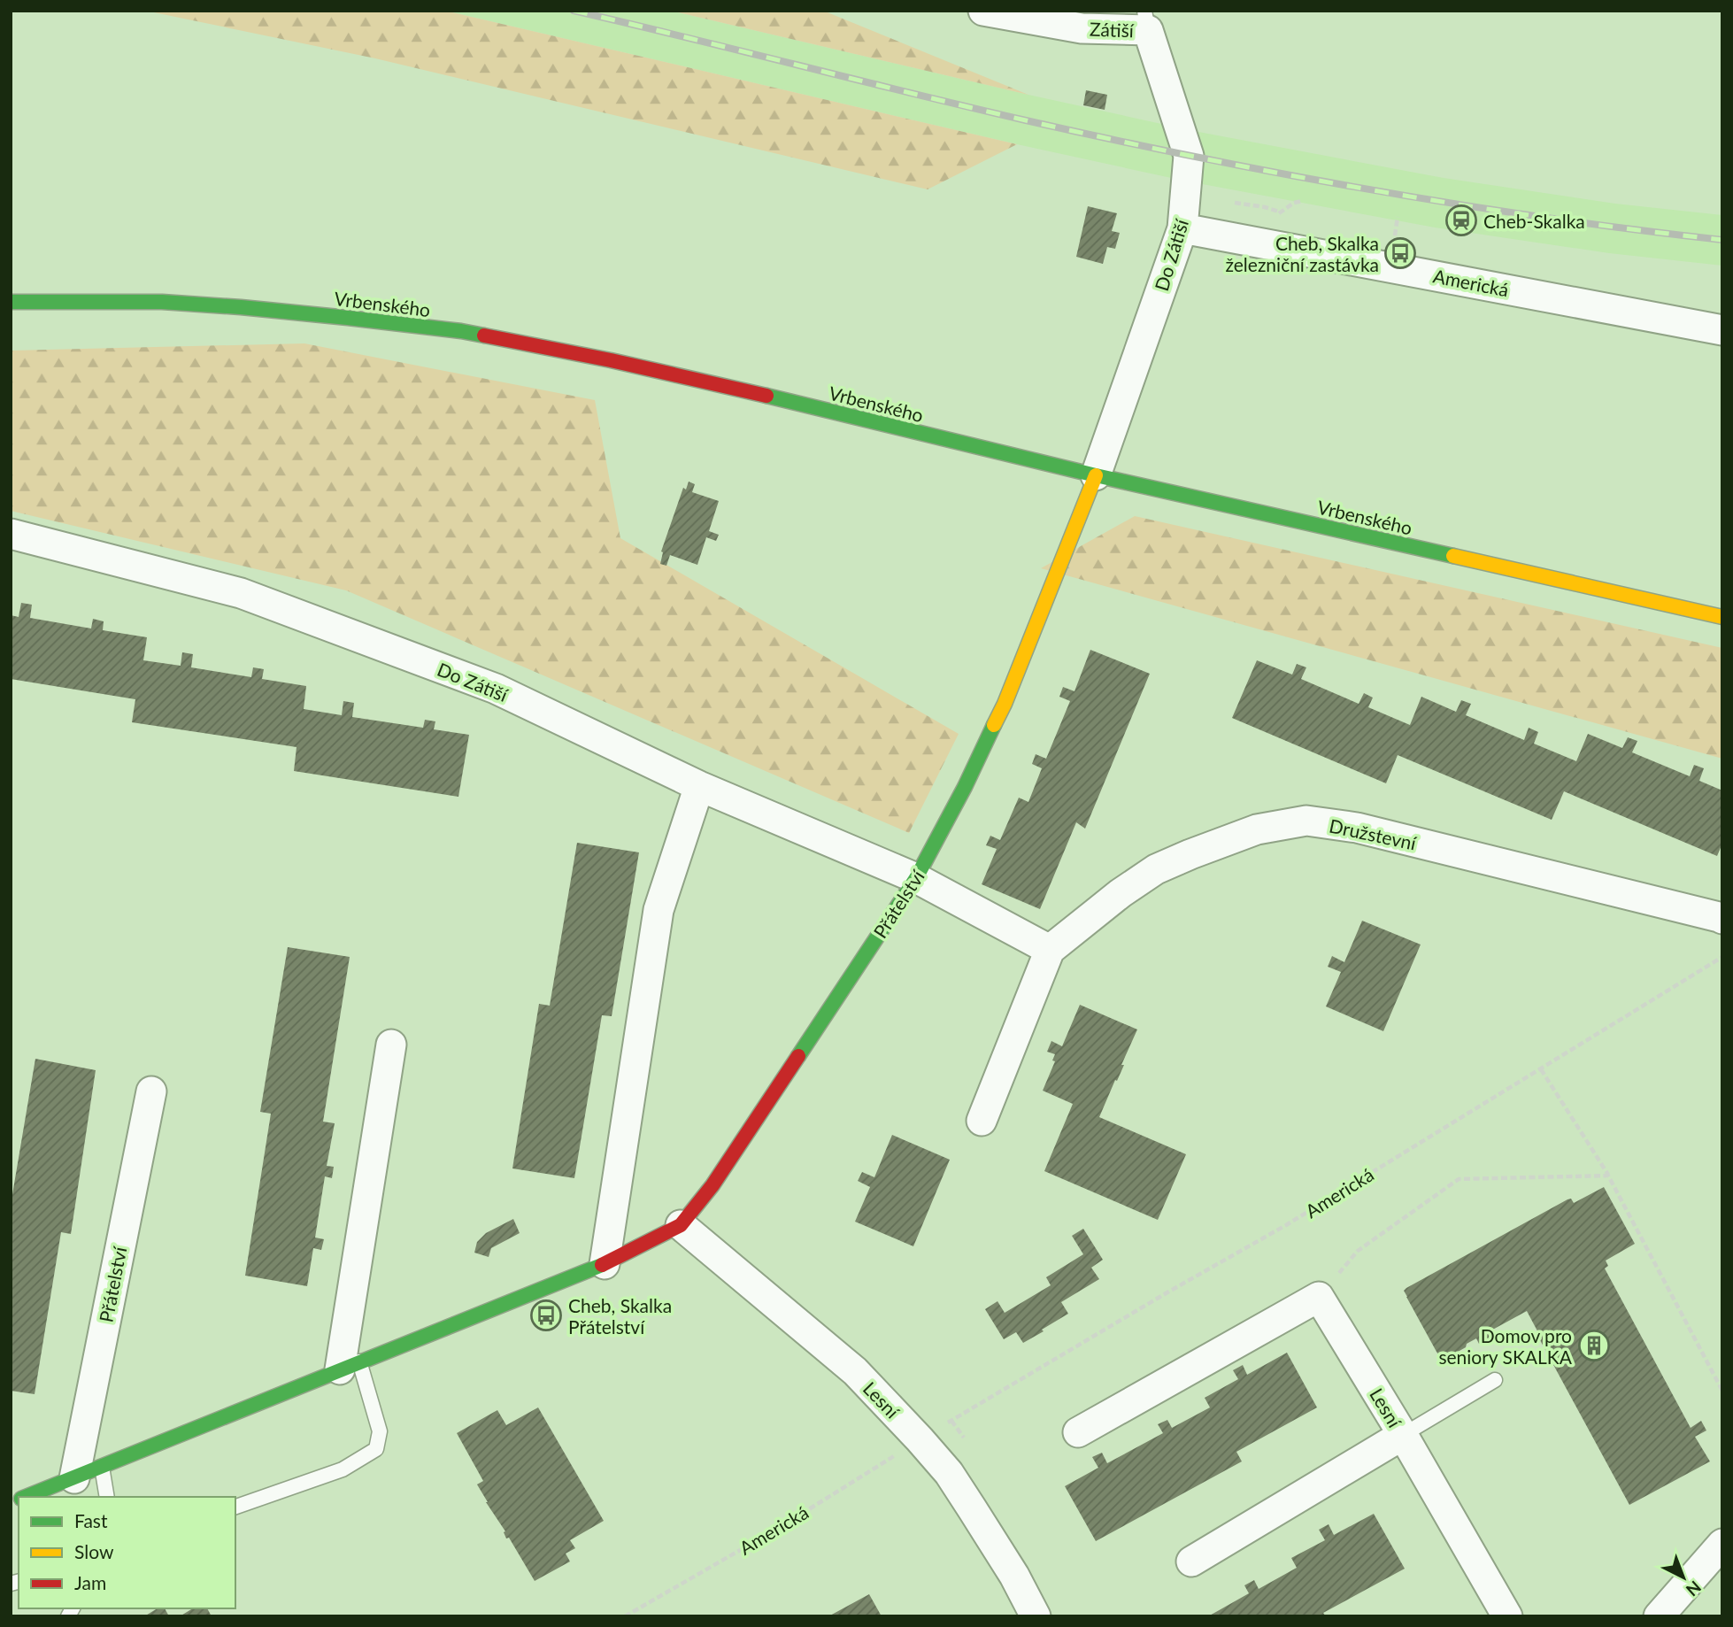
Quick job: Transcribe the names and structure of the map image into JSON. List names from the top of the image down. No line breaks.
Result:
{"streets":{"main road":["Vrbenského","Přátelství"],"street":["Zátiší","Do Zátiší","Americká","Družstevní","Lesní"]},"crossings":[["Zátiší","Do Zátiší"],["Do Zátiší","Americká"],["Do Zátiší","Vrbenského"],["Do Zátiší","Přátelství"],["Americká","Lesní"],["Vrbenského","Přátelství"],["Přátelství","Lesní"]],"places":{"station":["Cheb-Skalka"],"bus stop":["Cheb, Skalka železniční zastávka","Cheb, Skalka Přátelství"],"building":["Domov pro seniory SKALKA"]},"legend":["Fast","Slow","Jam"],"north":"bottom right"}
